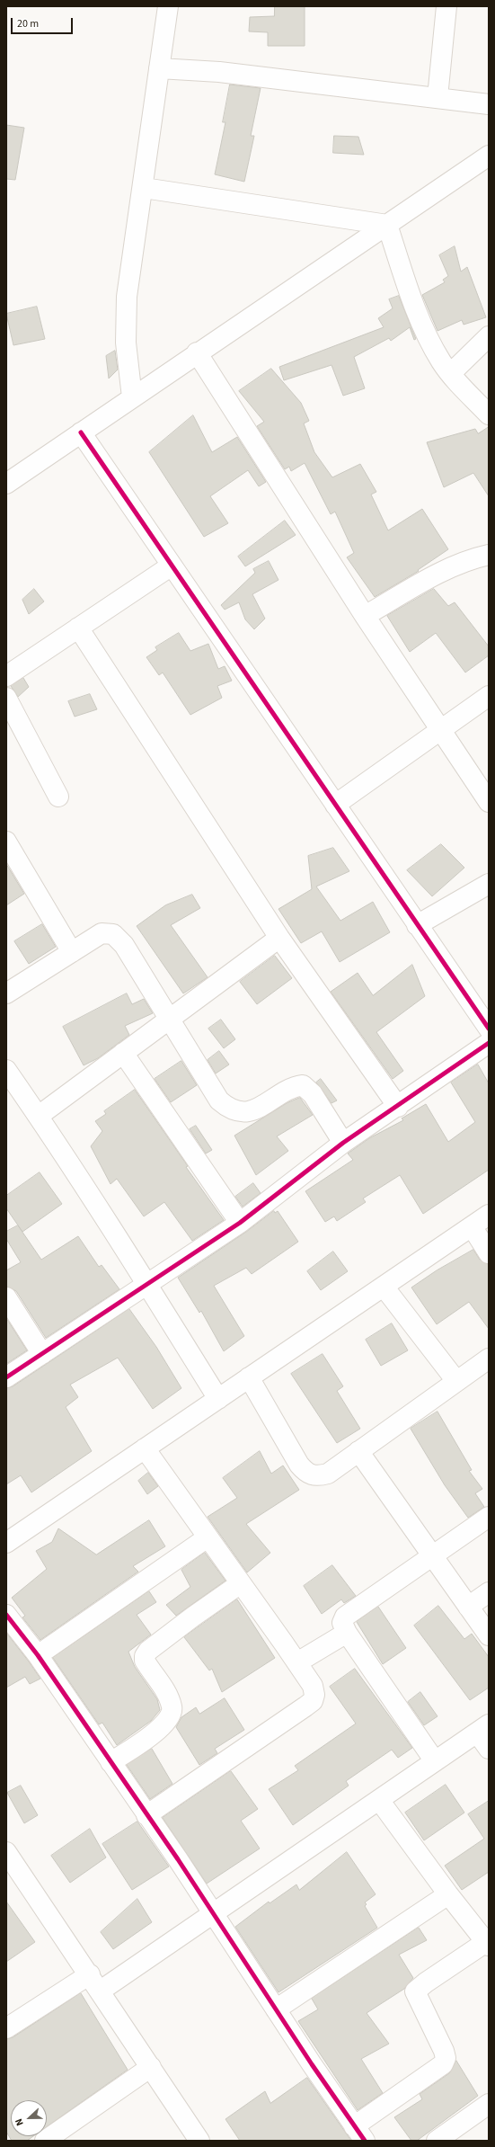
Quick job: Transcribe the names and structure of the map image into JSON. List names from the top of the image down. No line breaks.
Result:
{"scale_bar":"20 m","north":"left"}
